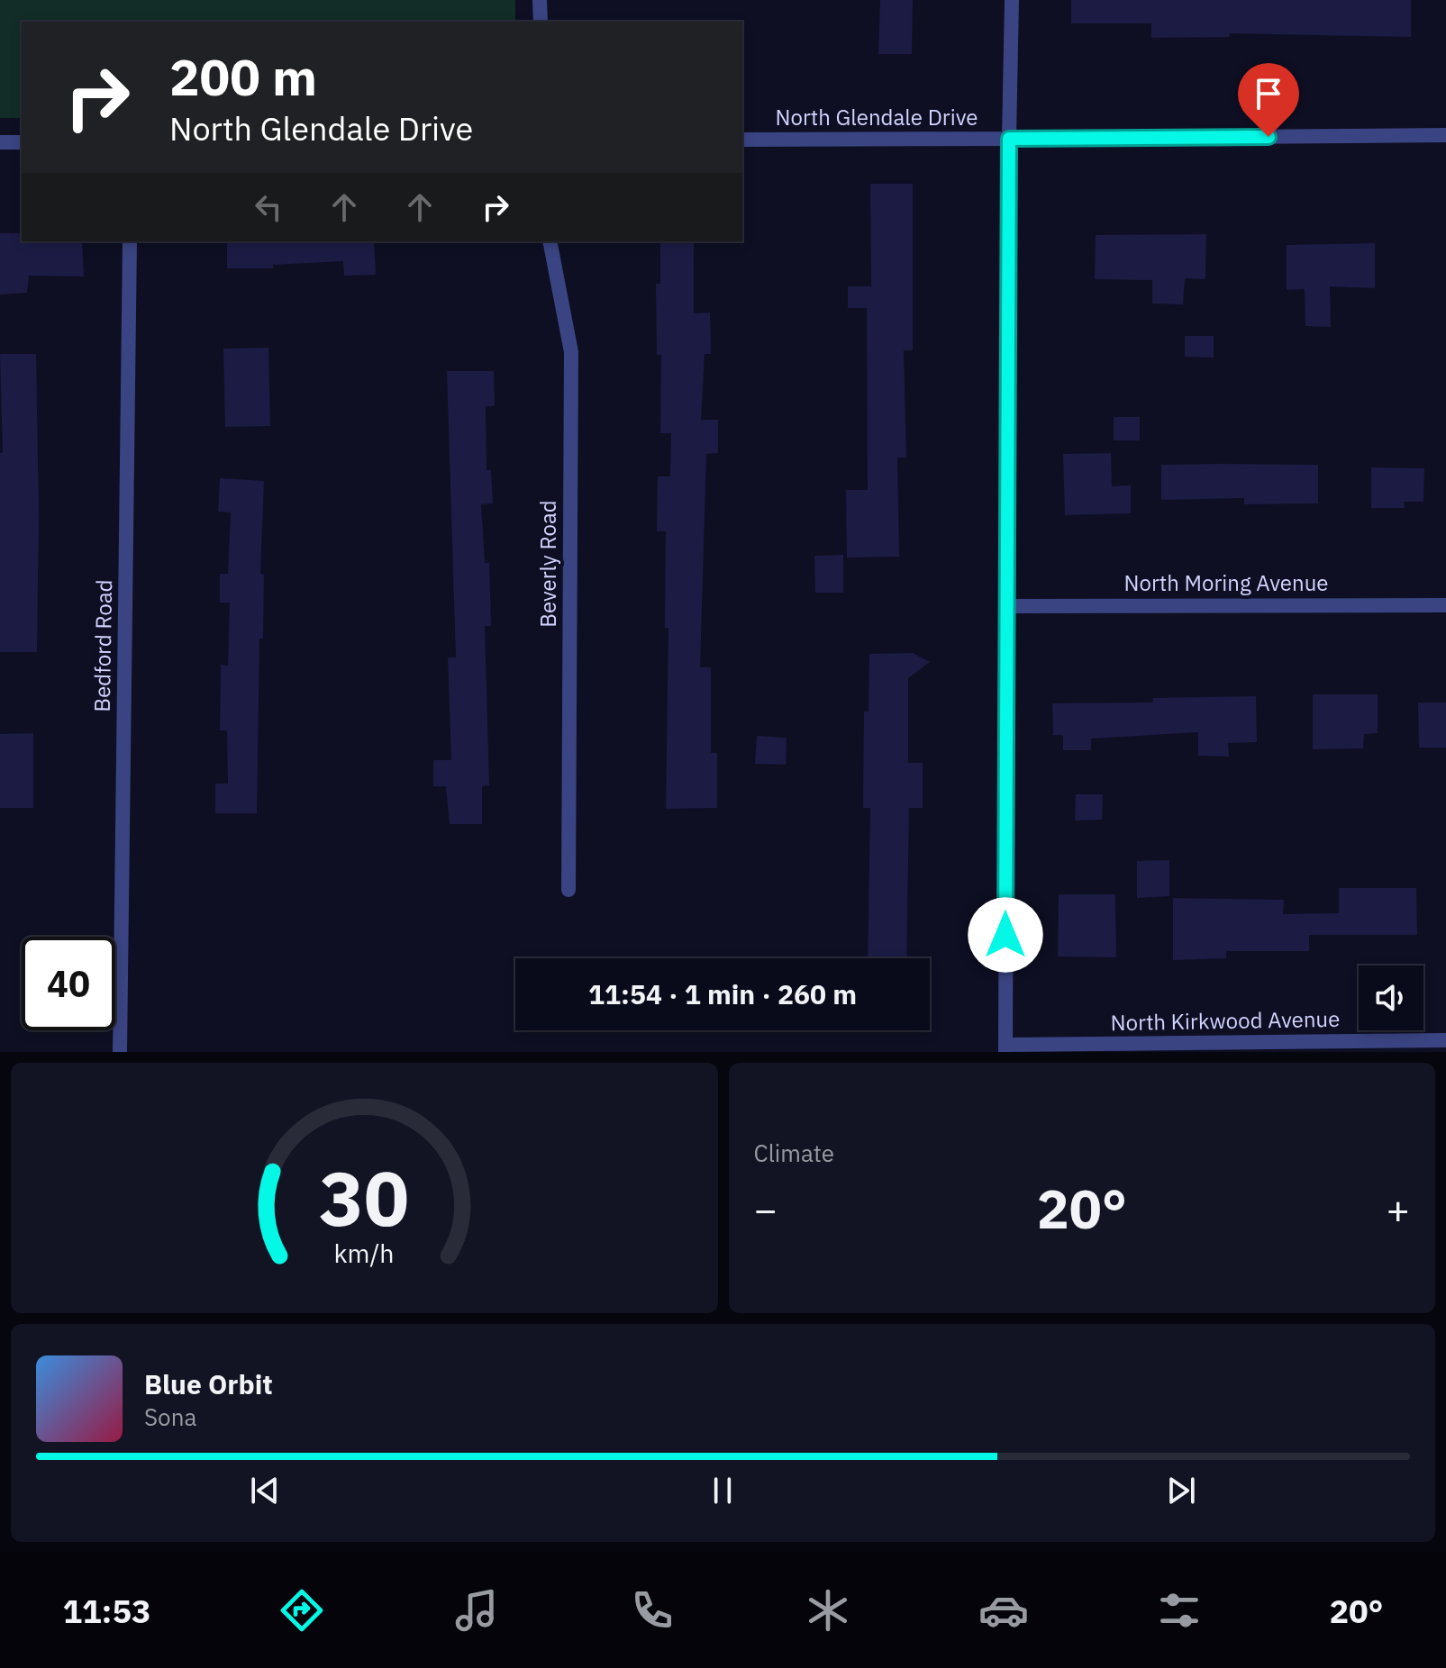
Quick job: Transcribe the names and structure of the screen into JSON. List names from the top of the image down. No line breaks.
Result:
{"streets":{"street":["North Glendale Drive","Beverly Road","North Moring Avenue","Bedford Road","North Kirkwood Avenue"]},"page":{"turn":["200 m","North Glendale Drive"],"limit":"40","trip":"11:54 · 1 min · 260 m","tile":"Climate","heat":["−","20°","+"],"song":["Blue Orbit","Sona"],"tabs":["11:53","20°"],"gauge":["30","km/h"]}}
